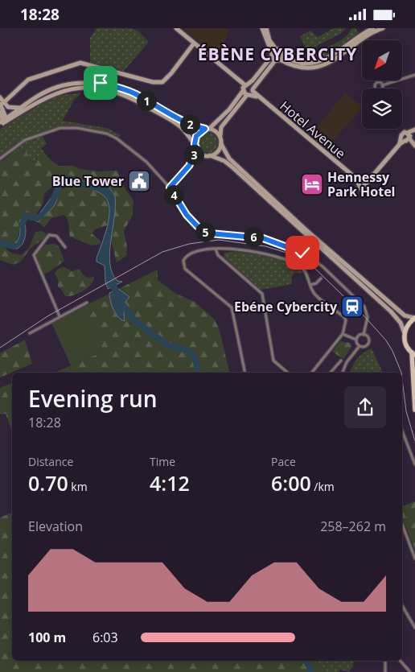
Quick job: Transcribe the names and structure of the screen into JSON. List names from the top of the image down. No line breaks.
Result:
{"streets":{"street":["Hotel Avenue"]},"districts":["ÉBÈNE CYBERCITY"],"places":{"public building":["Blue Tower"],"hotel":["Hennessy Park Hotel"],"station":["Ebéne Cybercity"]},"north":"bottom left","page":{"status":"18:28","pins":["1","2","3","4","5","6"],"heading":["Evening run","18:28"],"stats":[["Distance","0.70 km"],["Time","4:12"],["Pace","6:00 /km"]],"chart":["Elevation","258–262 m"],"list":[{"name":"100 m","note":"6:03"}]}}
